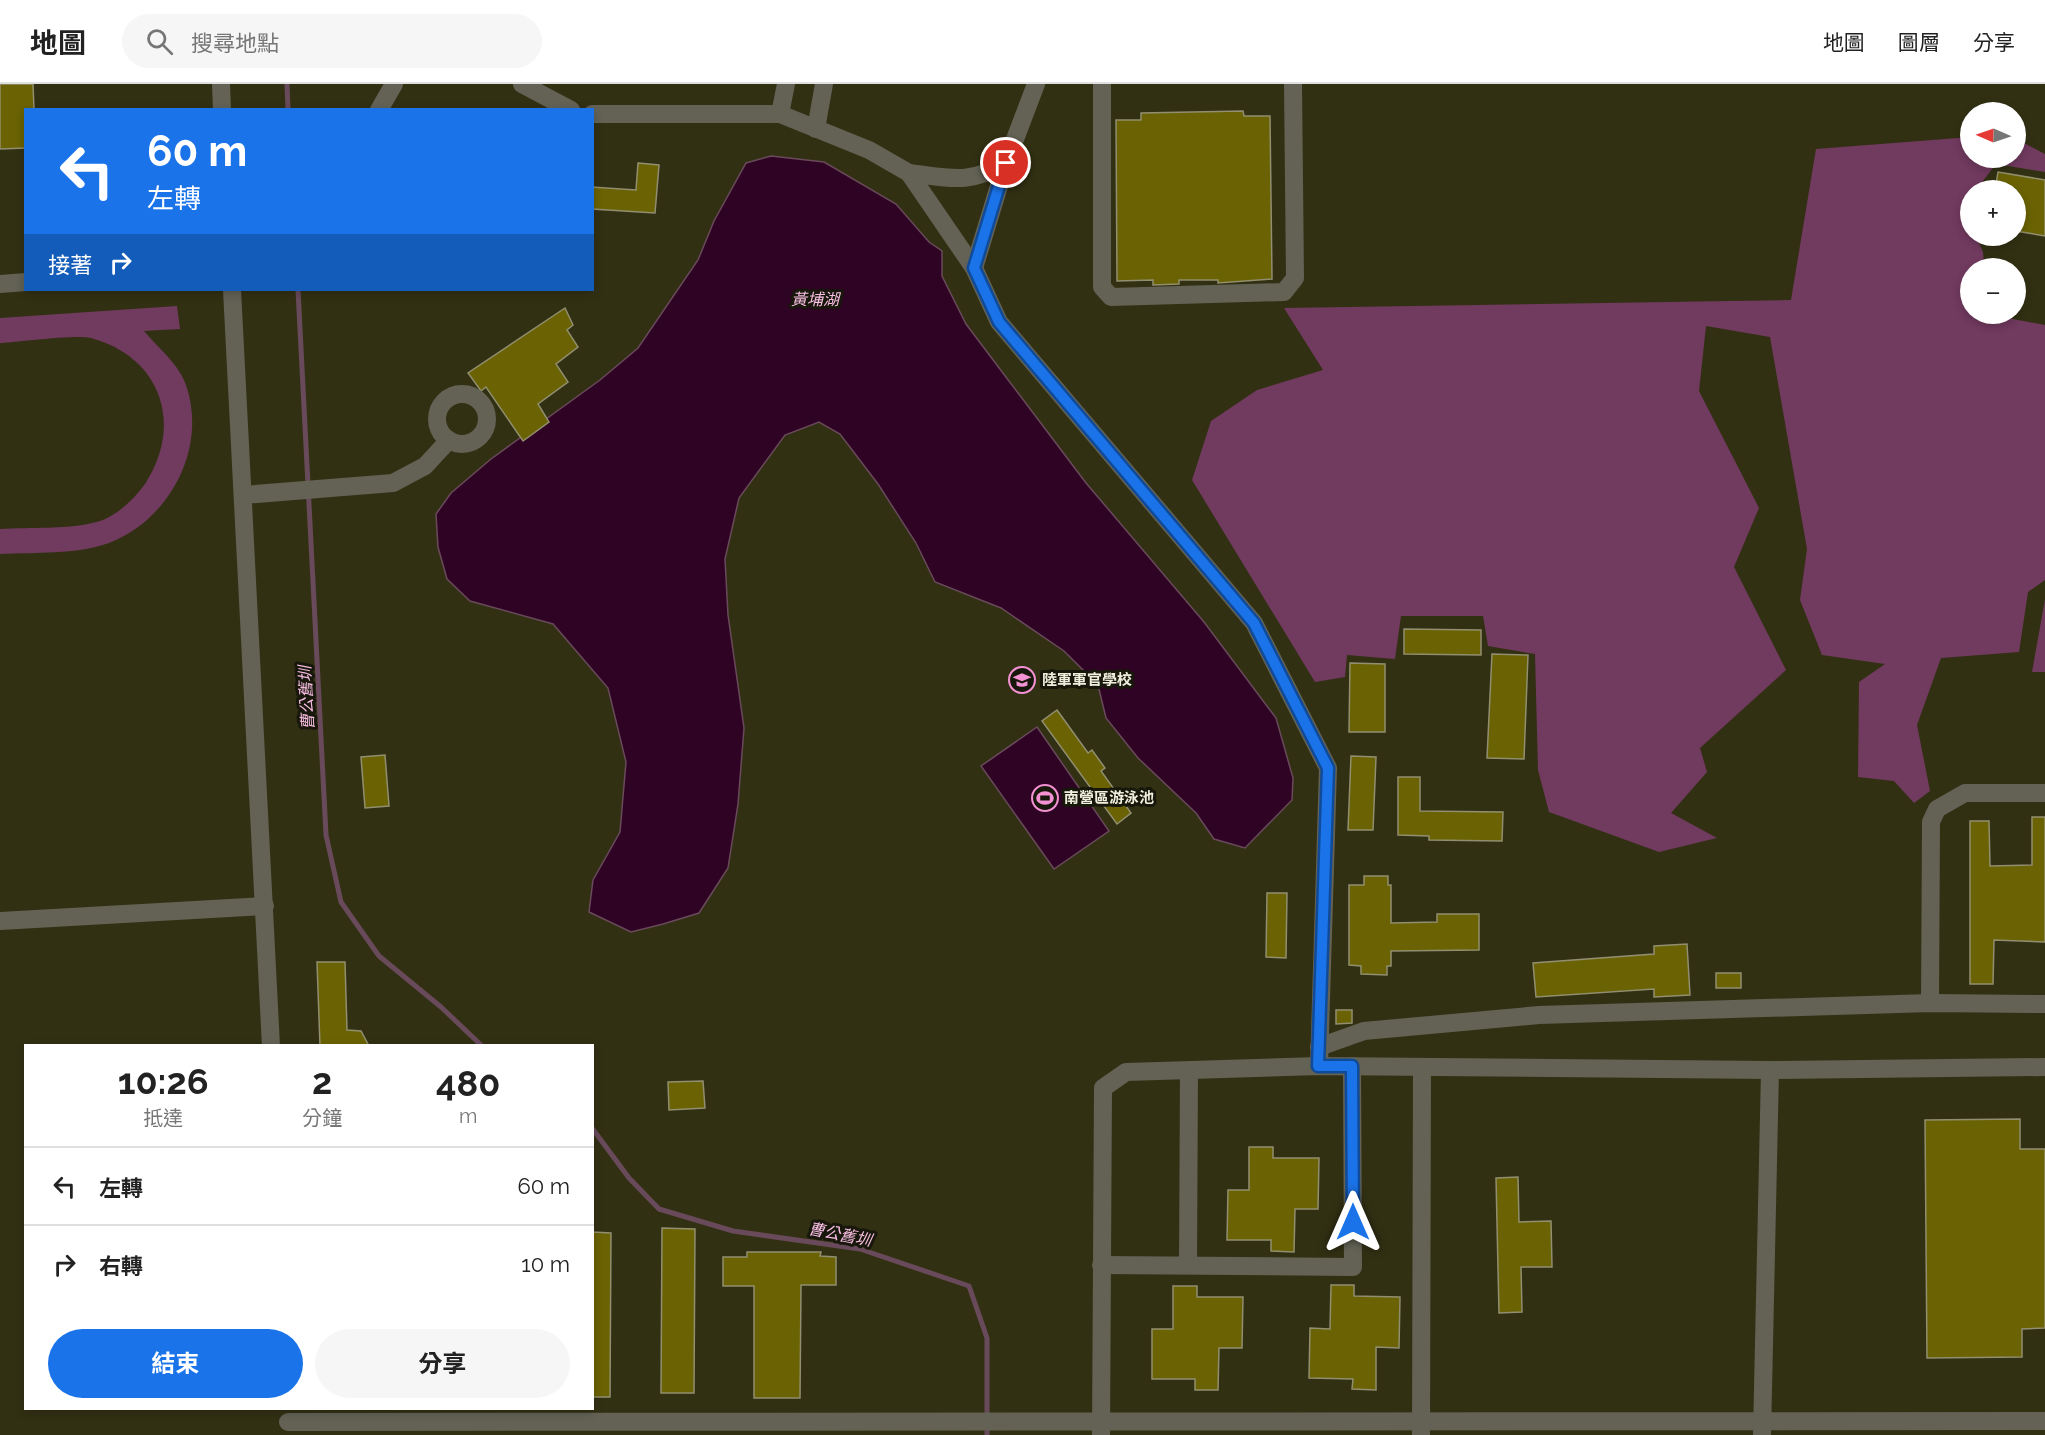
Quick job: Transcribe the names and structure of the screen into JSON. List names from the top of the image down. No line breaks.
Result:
{"water":["黃埔湖","曹公舊圳"],"places":{"school or university":["陸軍軍官學校"],"sports":["南營區游泳池"]},"north":"left","page":{"header":"地圖","search":"搜尋地點","nav":["地圖","圖層","分享"],"map_buttons":["+","−"],"turn":["60 m","左轉"],"then":"接著","eta":["10:26","抵達","2","分鐘","480","m"],"list":[{"name":"左轉","value":"60 m"},{"name":"右轉","value":"10 m"}],"buttons":["結束","分享"]}}
